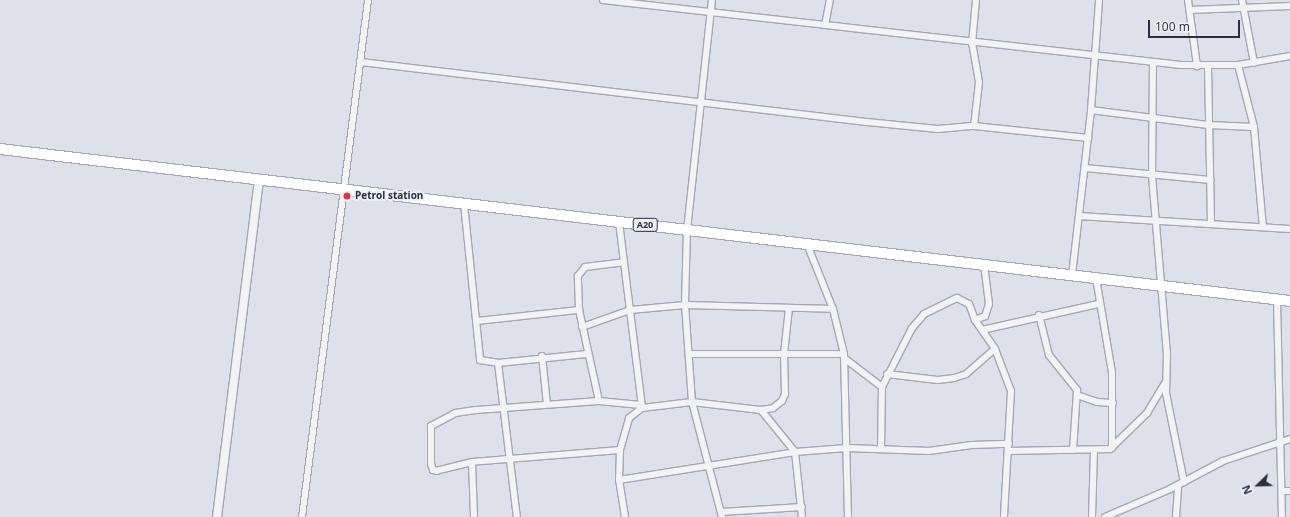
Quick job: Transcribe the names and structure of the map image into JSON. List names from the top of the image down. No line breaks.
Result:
{"streets":{"main road":["A20"]},"places":["Petrol station"],"scale_bar":"100 m","north":"bottom left"}
